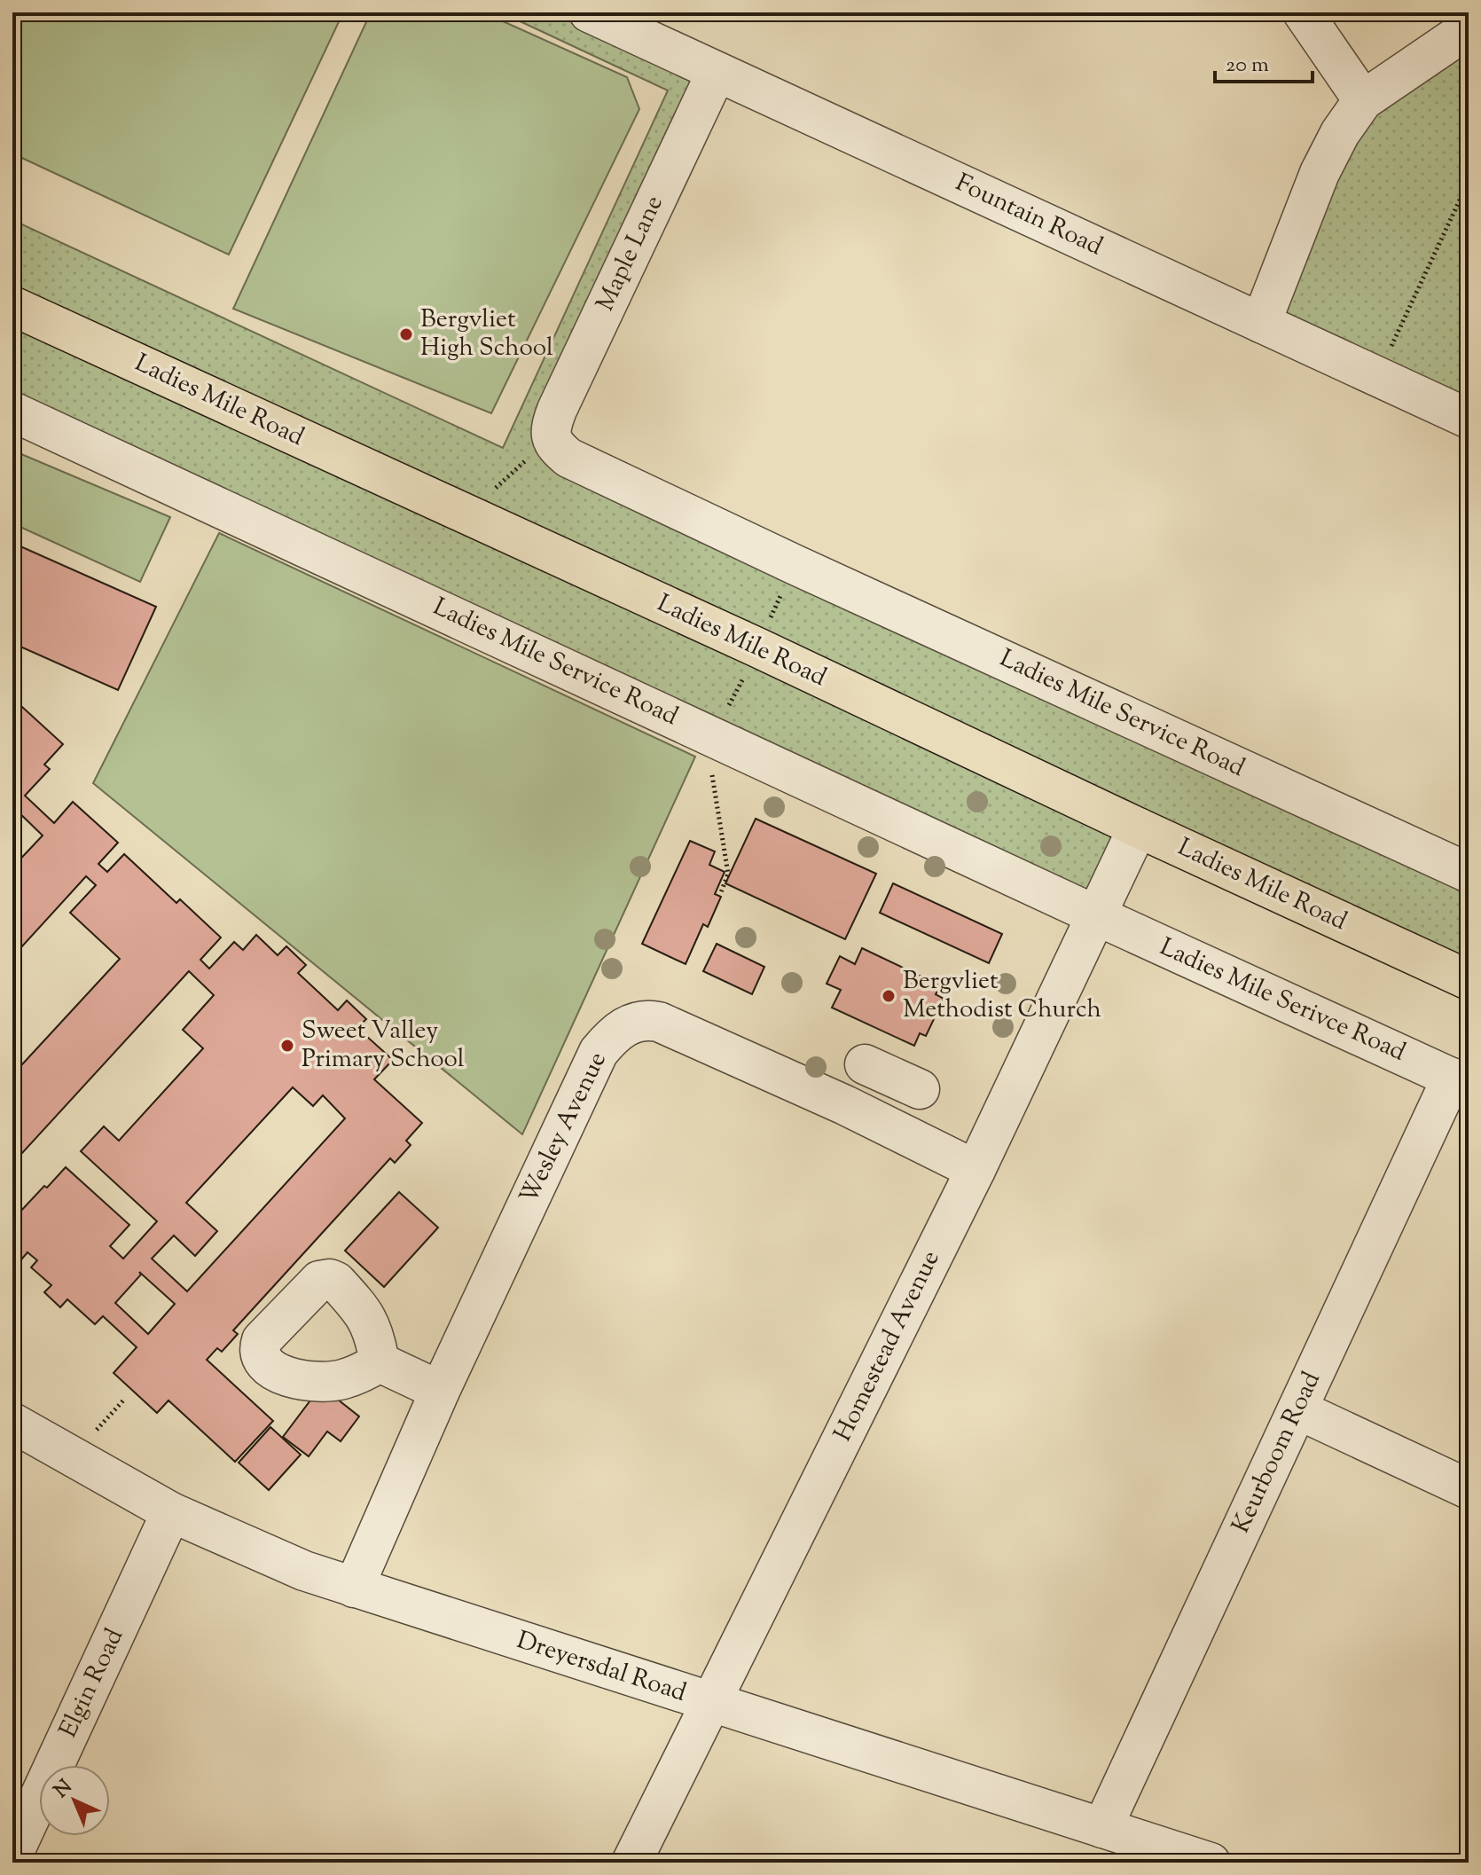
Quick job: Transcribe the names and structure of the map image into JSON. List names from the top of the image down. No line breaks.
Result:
{"streets":{"main road":["Ladies Mile Road"],"street":["Fountain Road","Maple Lane","Ladies Mile Service Road","Ladies Mile Serivce Road","Wesley Avenue","Homestead Avenue","Keurboom Road","Dreyersdal Road","Elgin Road"]},"crossings":[["Fountain Road","Maple Lane"],["Maple Lane","Ladies Mile Service Road"],["Ladies Mile Road","Homestead Avenue"],["Ladies Mile Service Road","Ladies Mile Serivce Road"],["Ladies Mile Service Road","Homestead Avenue"],["Ladies Mile Serivce Road","Homestead Avenue"],["Ladies Mile Serivce Road","Keurboom Road"],["Wesley Avenue","Homestead Avenue"],["Wesley Avenue","Dreyersdal Road"],["Homestead Avenue","Dreyersdal Road"],["Keurboom Road","Dreyersdal Road"],["Dreyersdal Road","Elgin Road"]],"places":["Bergvliet High School","Bergvliet Methodist Church","Sweet Valley Primary School"],"scale_bar":"20 m","north":"top left"}
